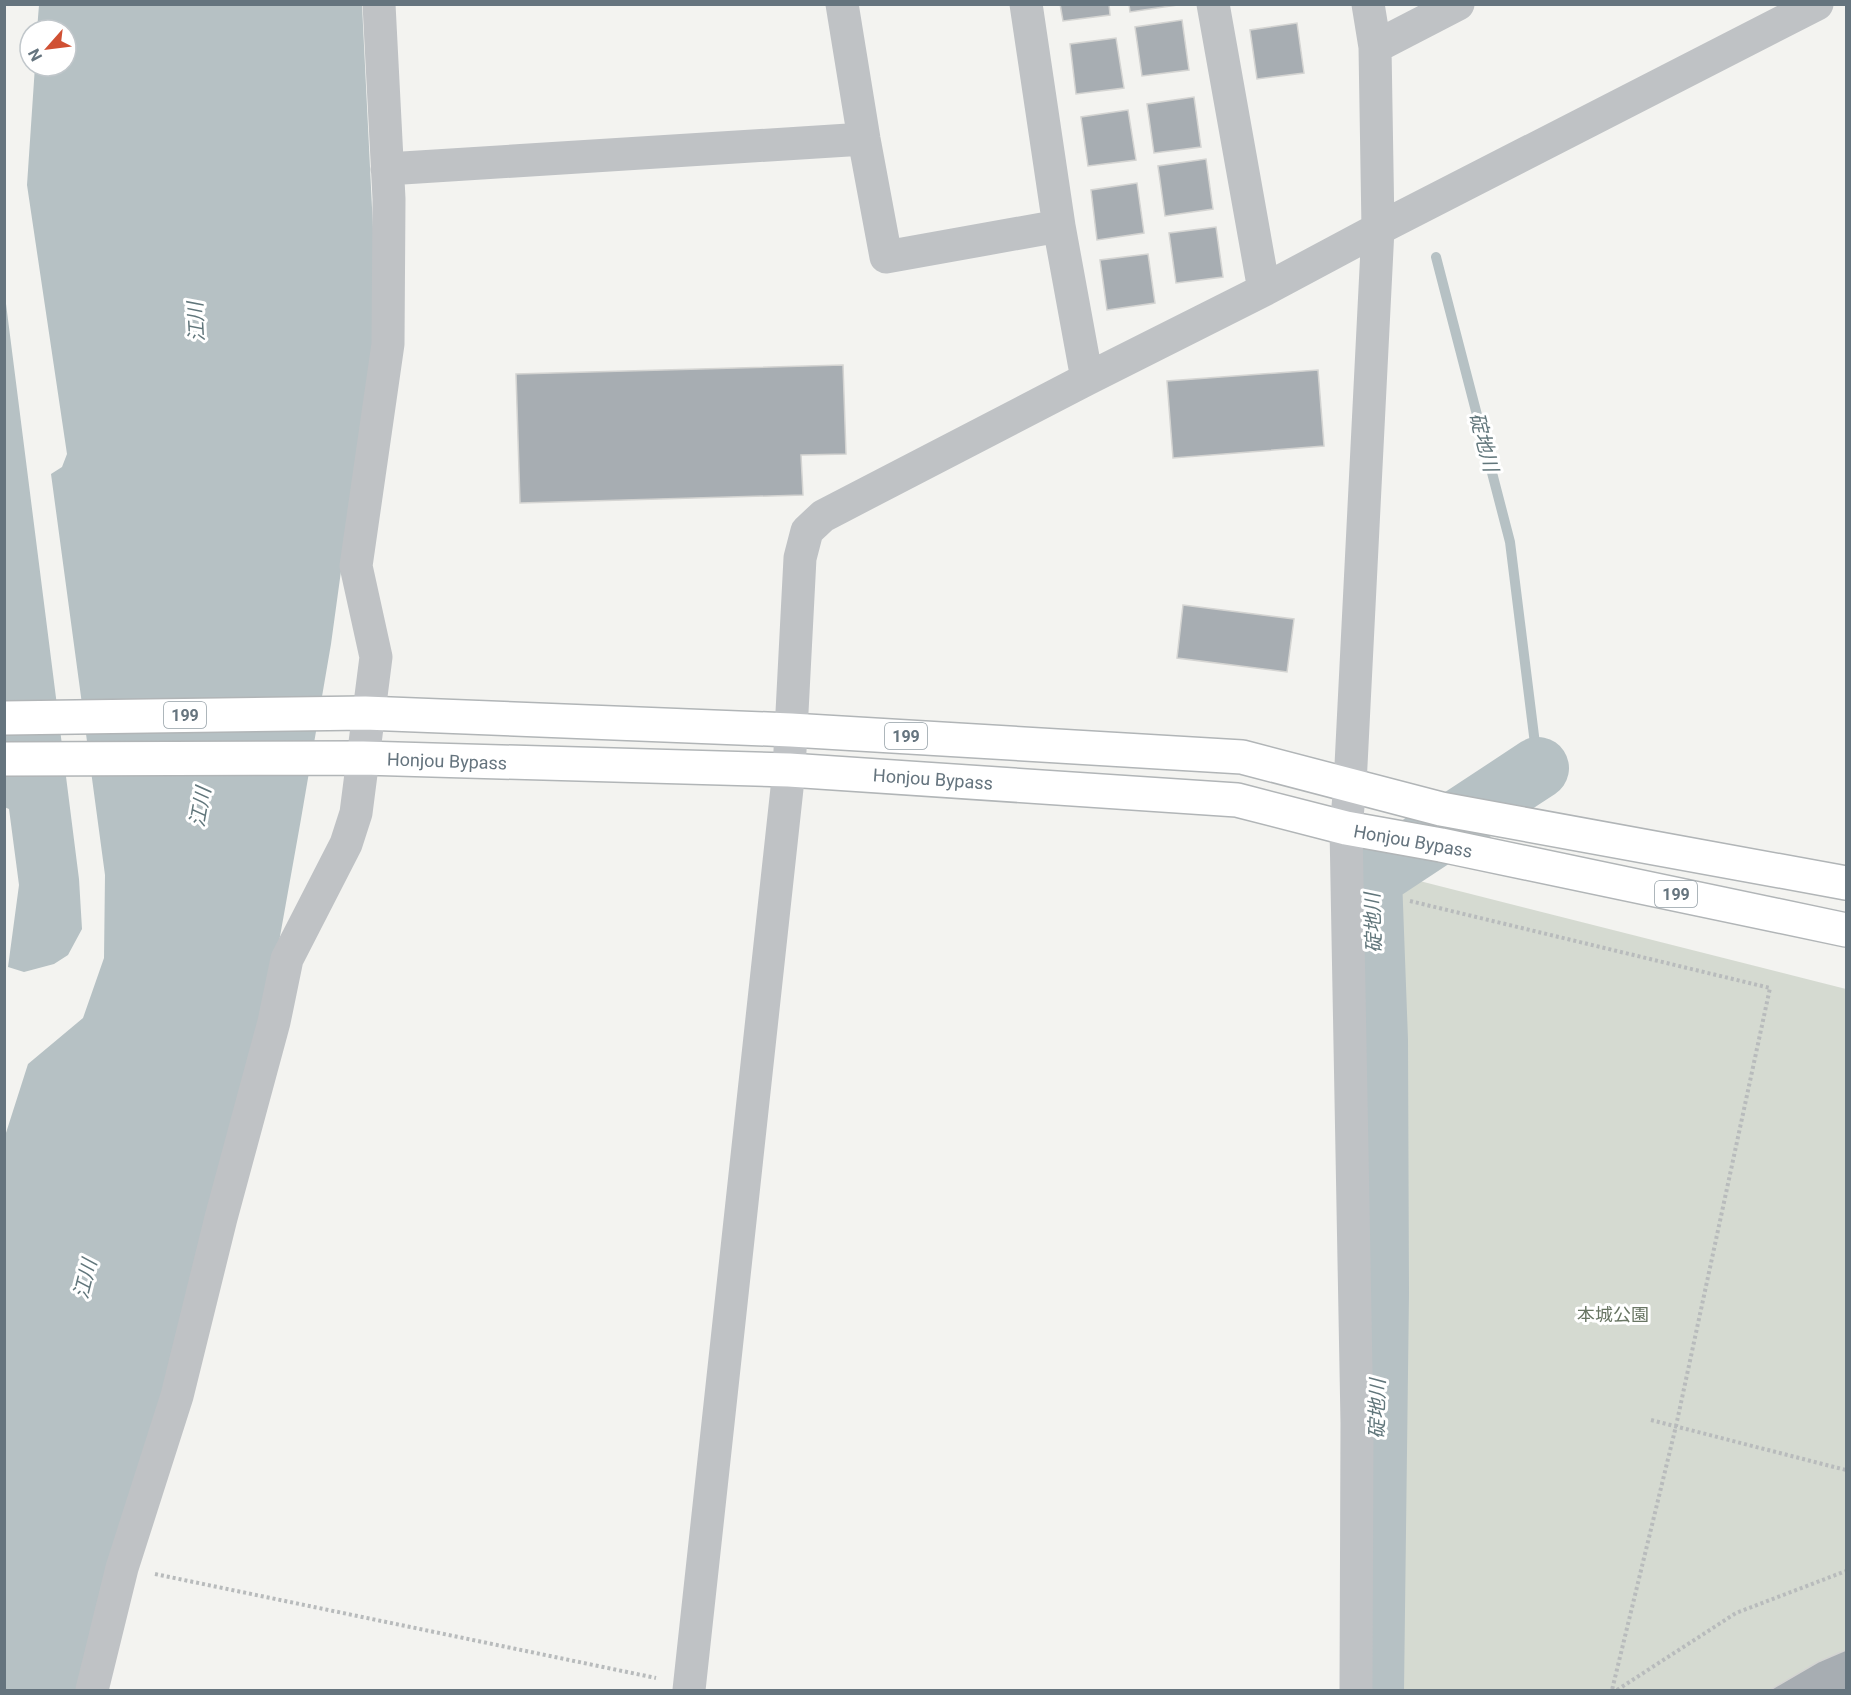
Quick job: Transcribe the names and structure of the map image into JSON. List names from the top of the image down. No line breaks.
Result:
{"streets":{"highway":["199","Honjou Bypass"]},"water":["江川","碇地川"],"parks":["本城公園"],"north":"bottom left"}
